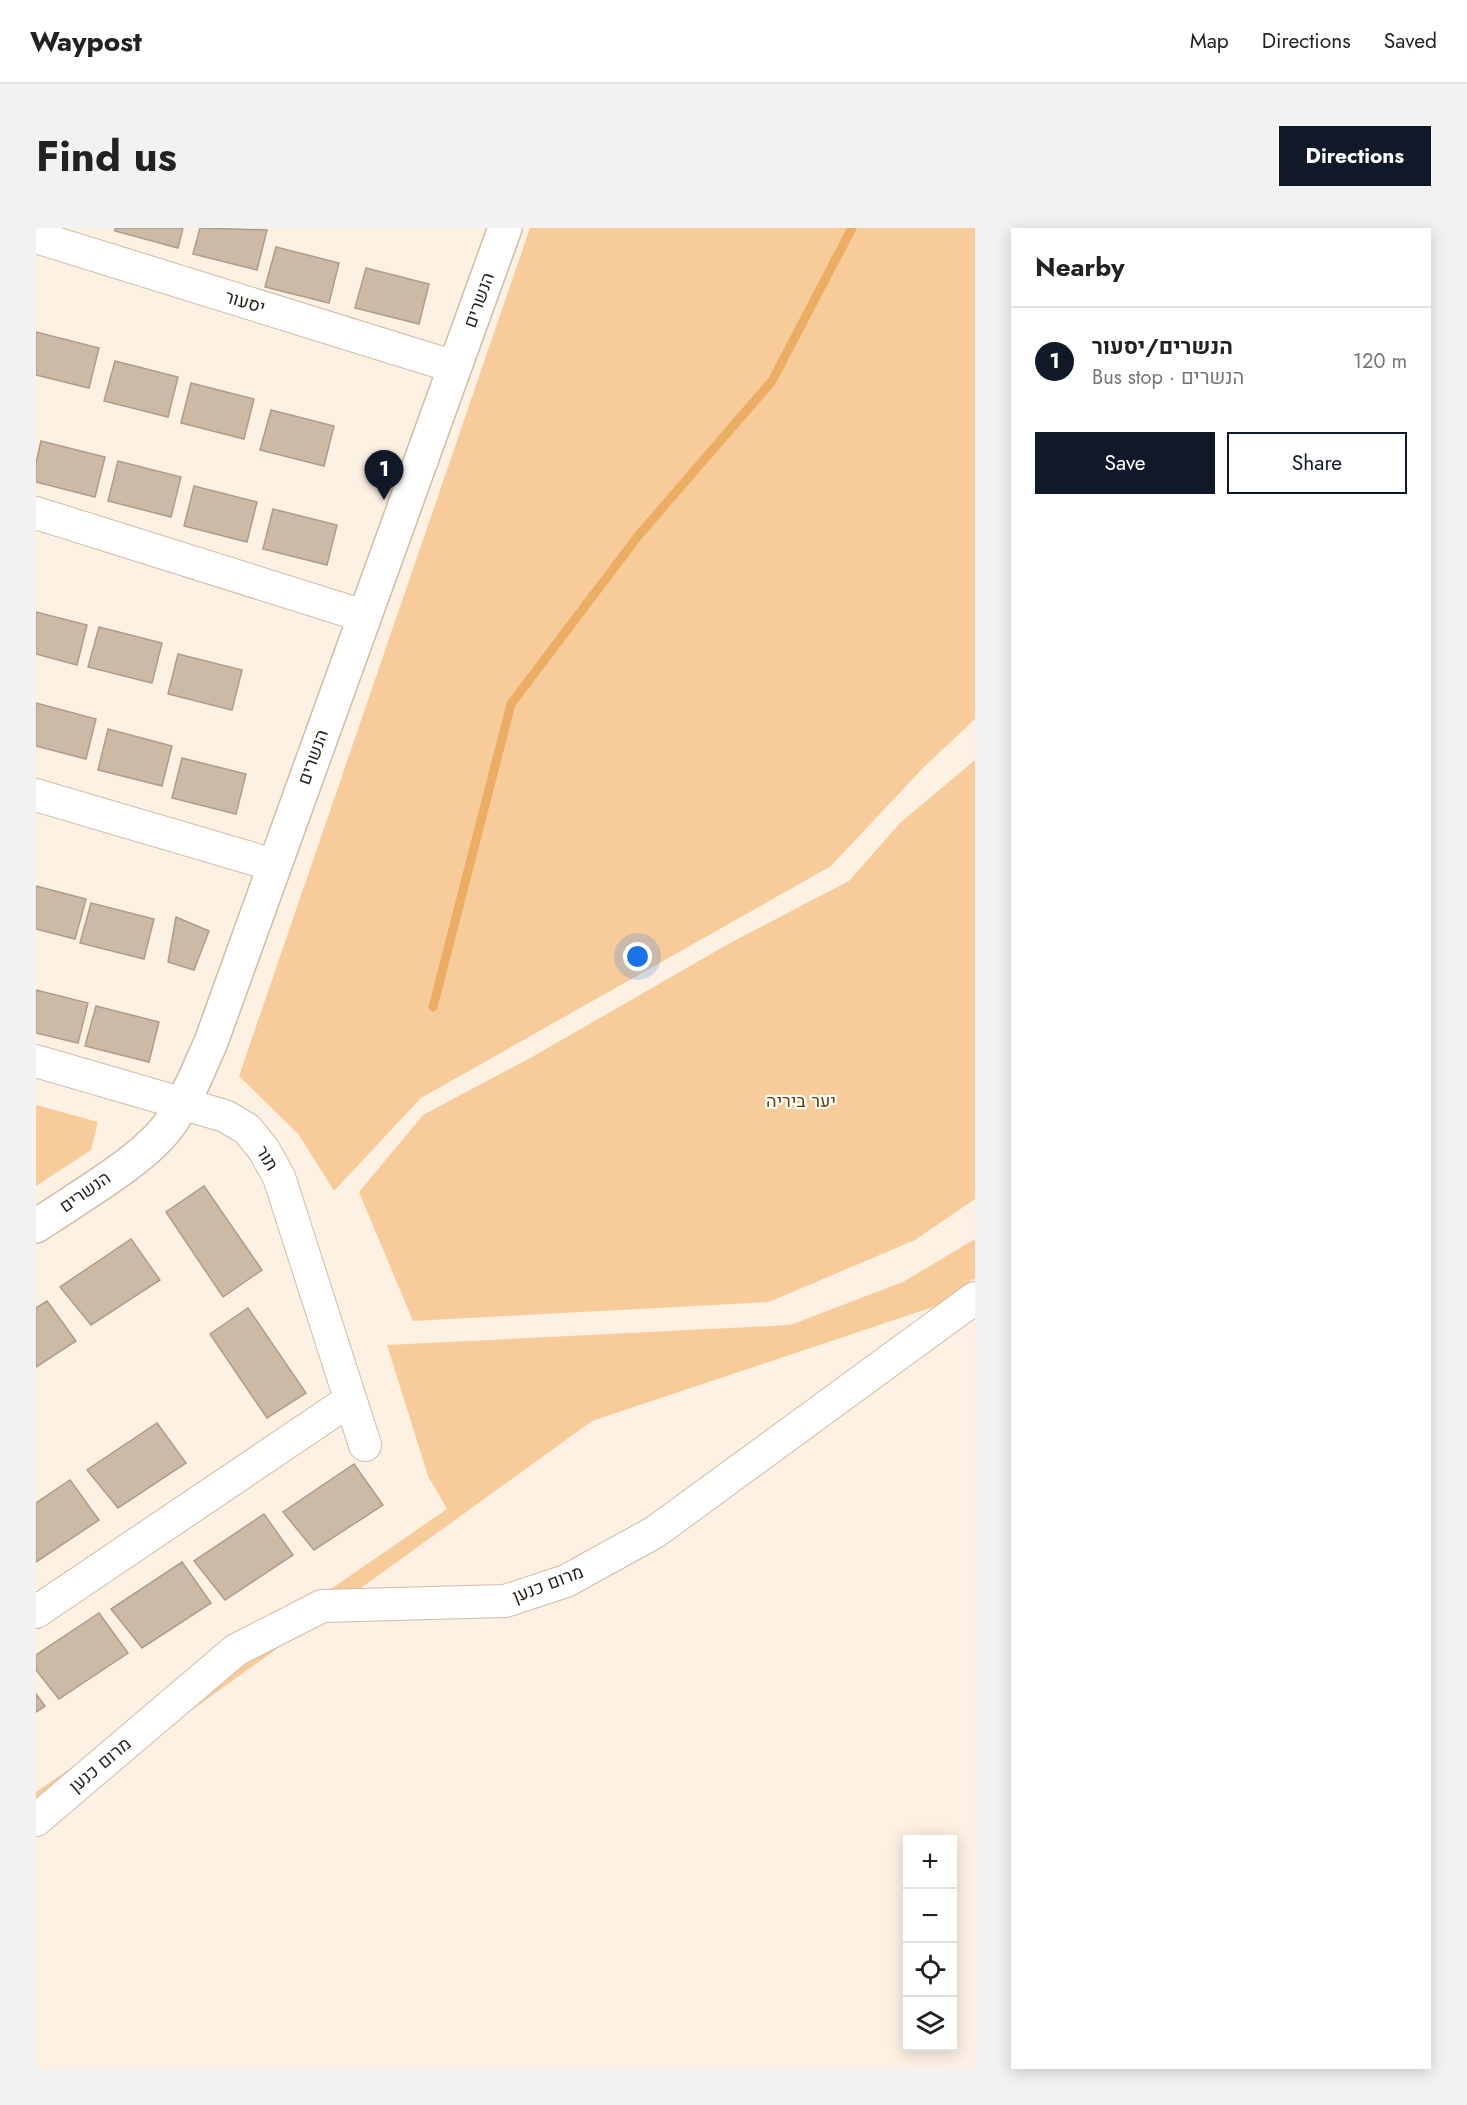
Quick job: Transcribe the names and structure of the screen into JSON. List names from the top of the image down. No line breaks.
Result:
{"streets":{"street":["הנשרים","יסעור","תור","מרום כנען"]},"crossings":[["הנשרים","יסעור"],["הנשרים","תור"]],"parks":["יער ביריה"],"page":{"header":"Waypost","nav":["Map","Directions","Saved"],"title":"Find us","buttons":["Directions",["Save","Share"]],"heading":"Nearby","list":[{"mark":"1","name":"הנשרים/יסעור","note":"Bus stop · הנשרים","value":"120 m"}],"pins":"1","map_buttons":["+","−"]}}
